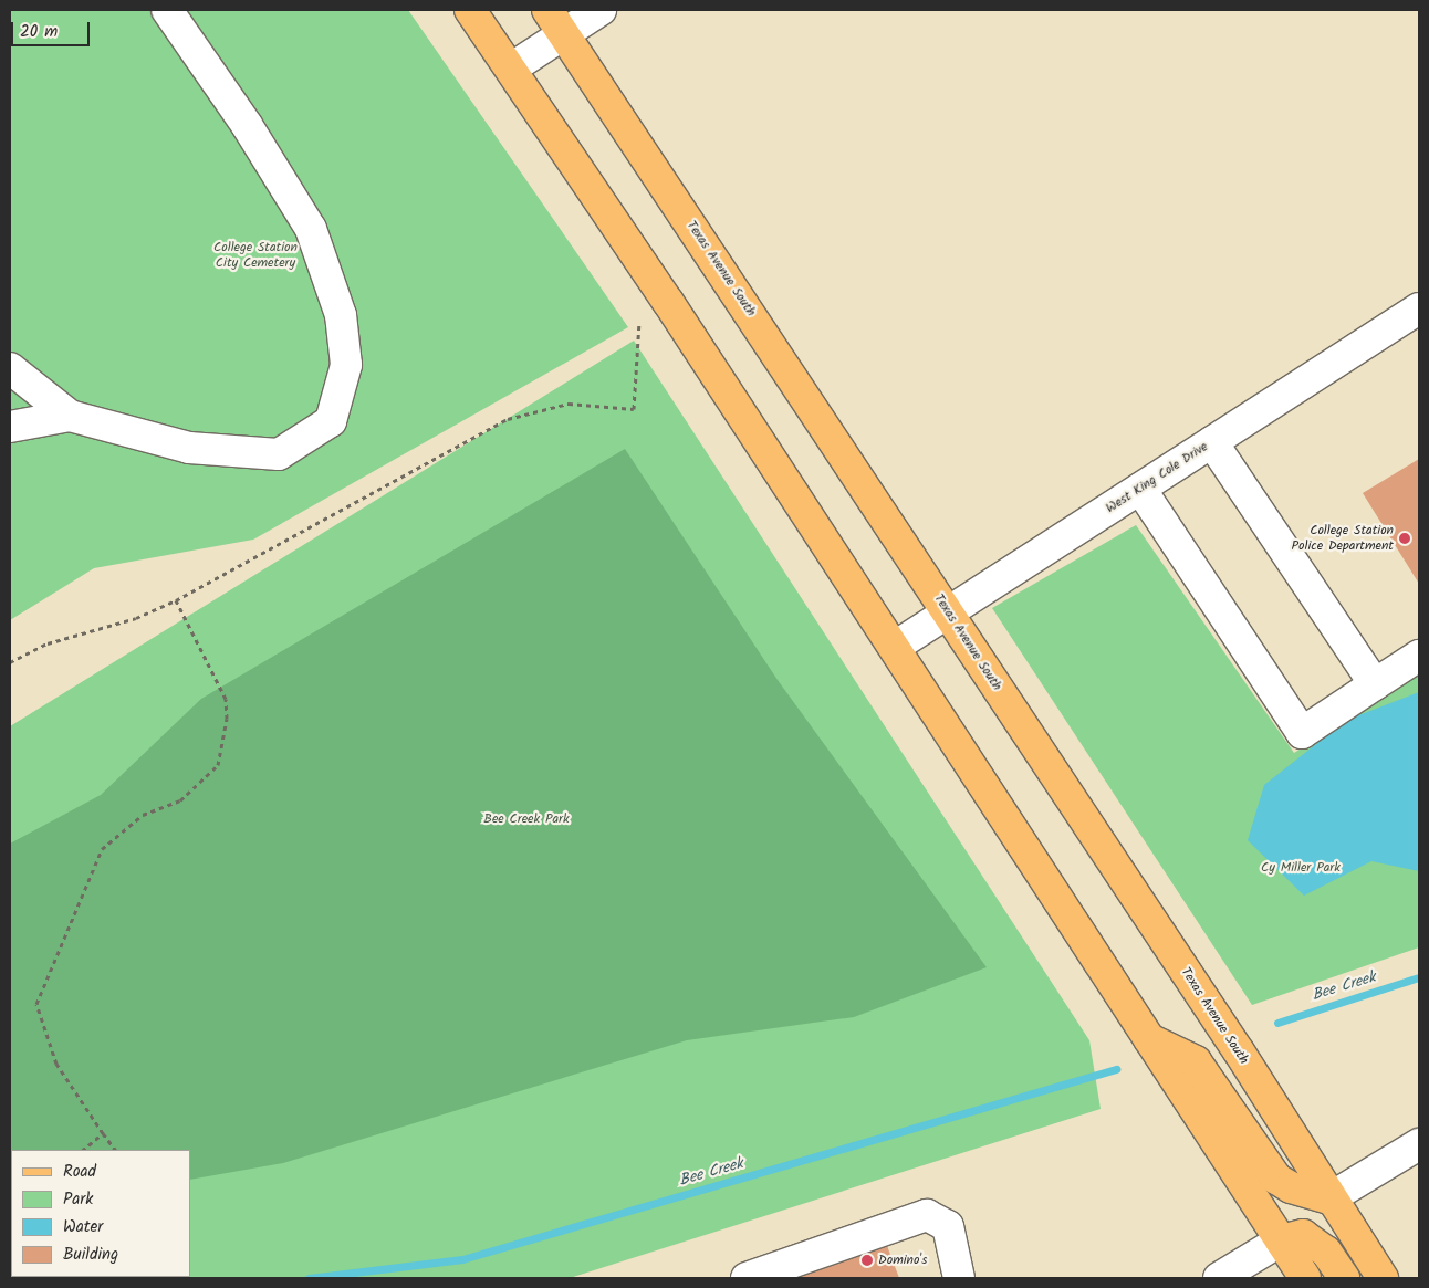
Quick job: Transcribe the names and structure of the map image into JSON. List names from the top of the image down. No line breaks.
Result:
{"streets":{"main road":["Texas Avenue South"],"street":["West King Cole Drive"]},"crossings":[["Texas Avenue South","West King Cole Drive"]],"water":["Bee Creek"],"parks":["College Station City Cemetery","Bee Creek Park","Cy Miller Park"],"places":["College Station Police Department","Domino's"],"legend":["Road","Park","Water","Building"],"scale_bar":"20 m"}
